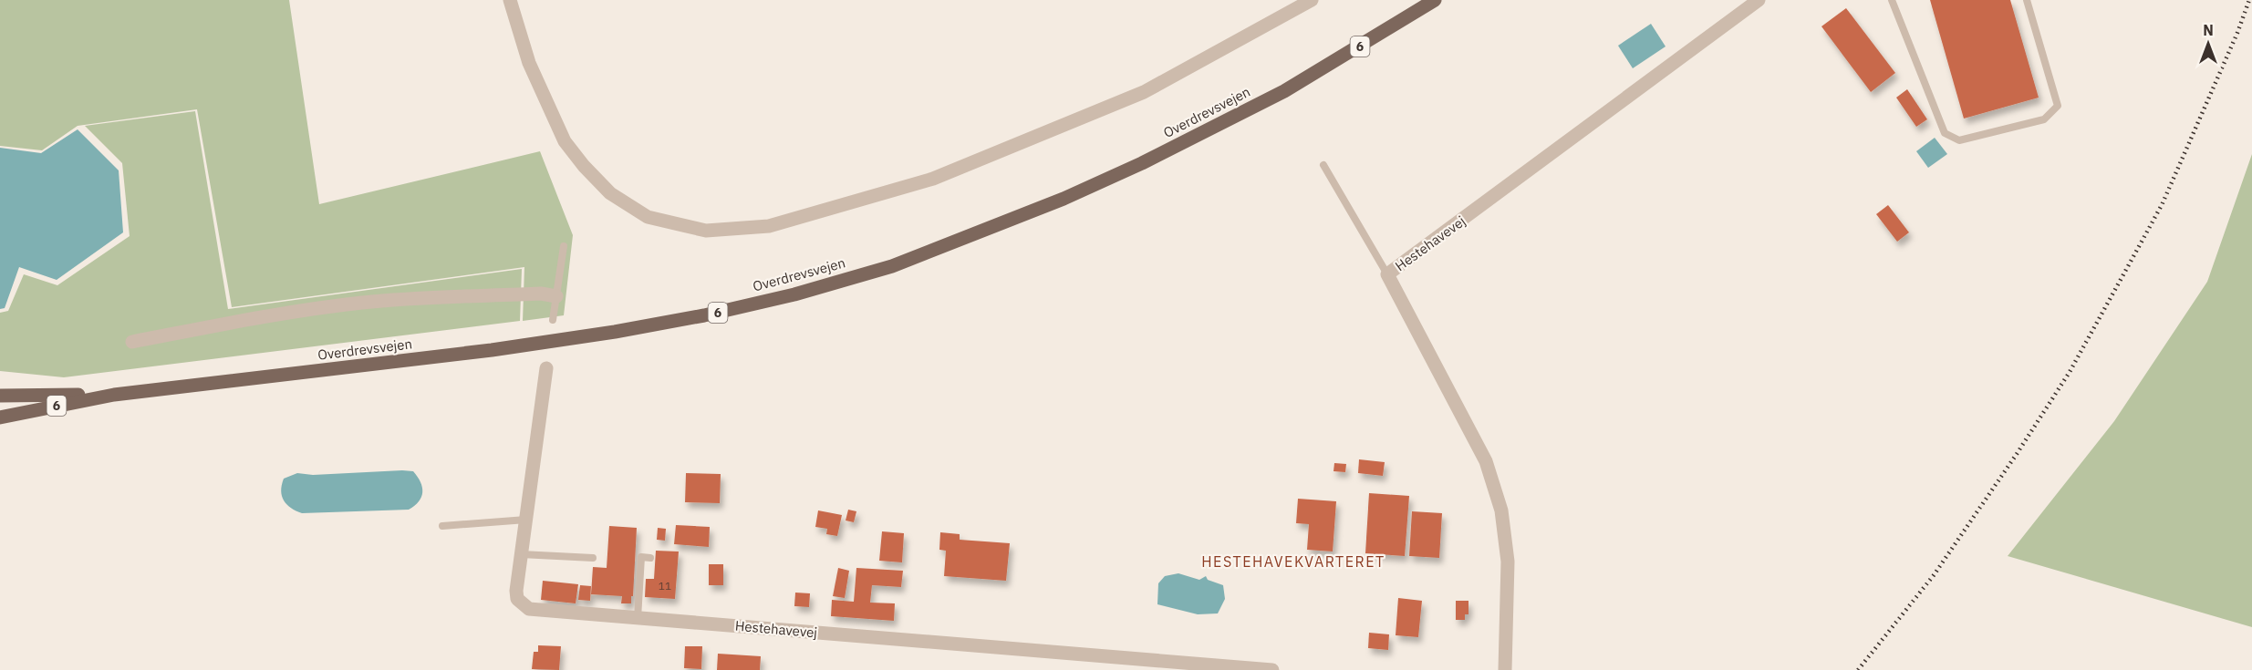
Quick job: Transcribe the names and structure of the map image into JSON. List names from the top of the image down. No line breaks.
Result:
{"streets":{"main road":["6","Overdrevsvejen"],"street":["Hestehavevej"]},"districts":["HESTEHAVEKVARTERET"],"house_numbers":["11"],"north":"top"}
